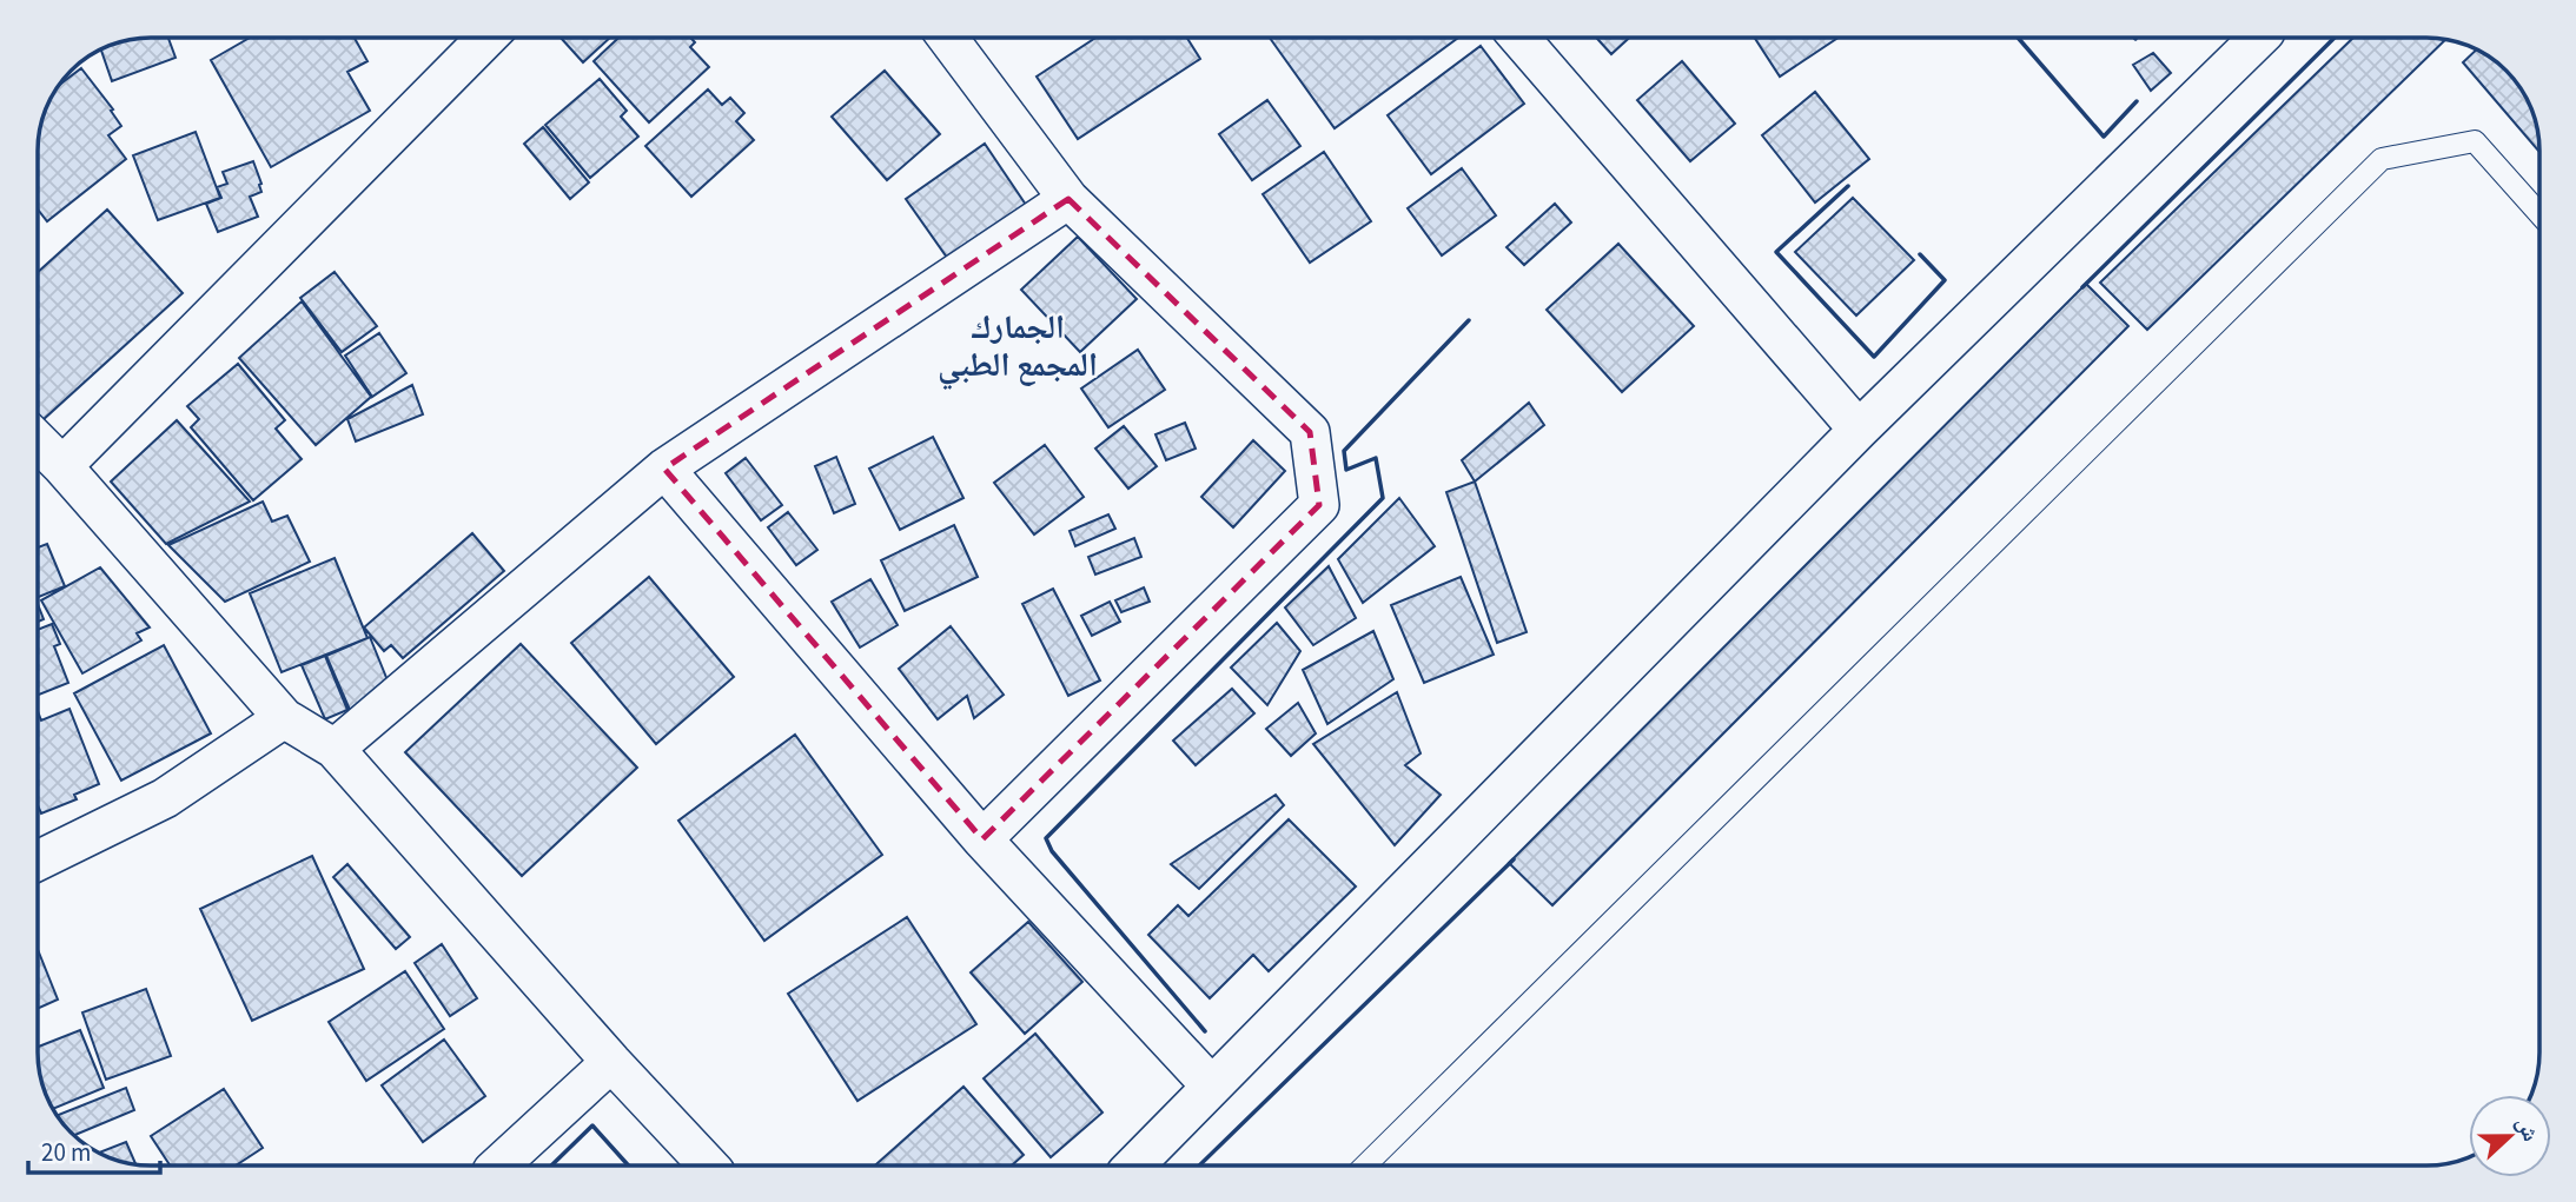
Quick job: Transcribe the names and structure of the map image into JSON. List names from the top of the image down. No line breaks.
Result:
{"districts":["الجمارك المجمع الطبي"],"scale_bar":"20 m","north":"right"}
